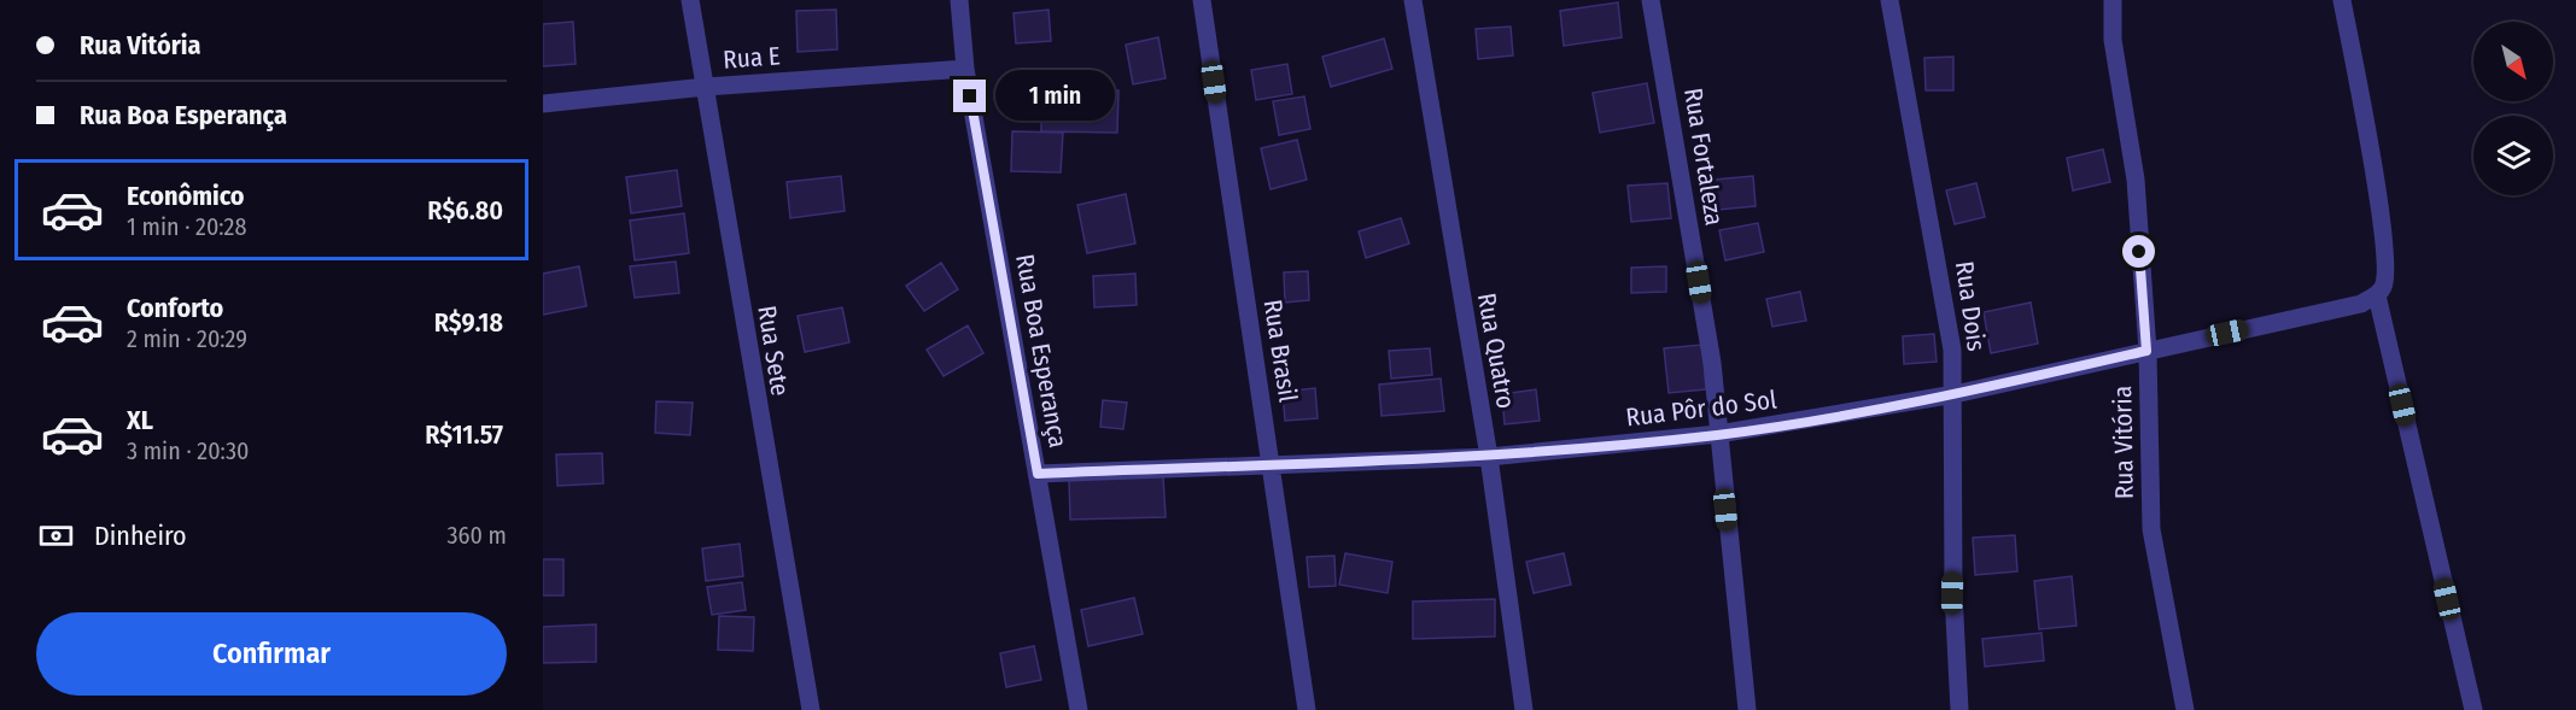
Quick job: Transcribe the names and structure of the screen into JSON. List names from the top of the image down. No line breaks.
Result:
{"streets":{"street":["Rua E","Rua Fortaleza","Rua Dois","Rua Sete","Rua Boa Esperança","Rua Brasil","Rua Quatro","Rua Pôr do Sol","Rua Vitória"]},"crossings":[["Rua E","Rua Sete"],["Rua E","Rua Boa Esperança"],["Rua Fortaleza","Rua Pôr do Sol"],["Rua Dois","Rua Pôr do Sol"],["Rua Boa Esperança","Rua Pôr do Sol"],["Rua Brasil","Rua Pôr do Sol"],["Rua Quatro","Rua Pôr do Sol"],["Rua Pôr do Sol","Rua Vitória"]],"north":"bottom right","page":{"banner":["Rua Vitória","Rua Boa Esperança"],"bubble":"1 min","list":[{"name":"Econômico","note":"1 min · 20:28","value":"R$6.80"},{"name":"Conforto","note":"2 min · 20:29","value":"R$9.18"},{"name":"XL","note":"3 min · 20:30","value":"R$11.57"}],"pay":["Dinheiro","360 m"],"buttons":"Confirmar"}}
